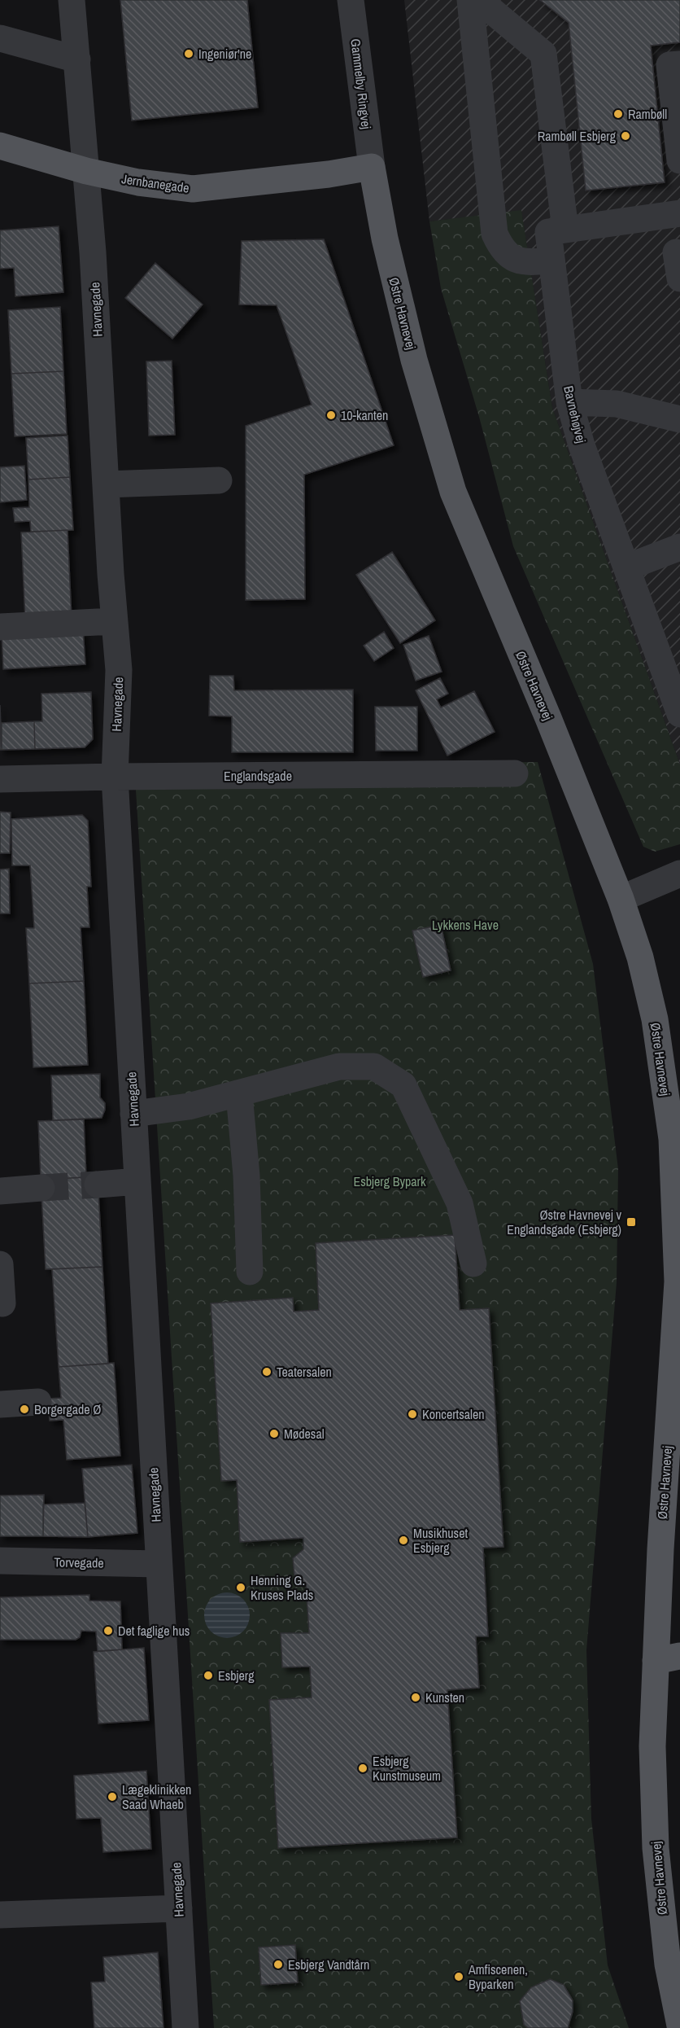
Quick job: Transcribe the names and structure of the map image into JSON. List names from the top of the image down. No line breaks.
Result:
{"streets":{"main road":["Jernbanegade","Østre Havnevej"],"street":["Gammelby Ringvej","Havnegade","Bavnehøjvej","Englandsgade","Torvegade"]},"crossings":[["Gammelby Ringvej","Jernbanegade"],["Gammelby Ringvej","Østre Havnevej"],["Jernbanegade","Havnegade"],["Jernbanegade","Østre Havnevej"],["Havnegade","Englandsgade"],["Havnegade","Torvegade"]],"parks":["Lykkens Have","Esbjerg Bypark"],"places":{"other":["Ingeniør'ne","Rambøll","Rambøll Esbjerg","10-kanten","Teatersalen","Borgergade Ø","Koncertsalen","Mødesal","Musikhuset Esbjerg","Henning G. Kruses Plads","Det faglige hus","Esbjerg","Kunsten","Esbjerg Kunstmuseum","Lægeklinikken Saad Whaeb","Esbjerg Vandtårn","Amfiscenen, Byparken"],"transit":["Østre Havnevej v Englandsgade (Esbjerg)"]}}
